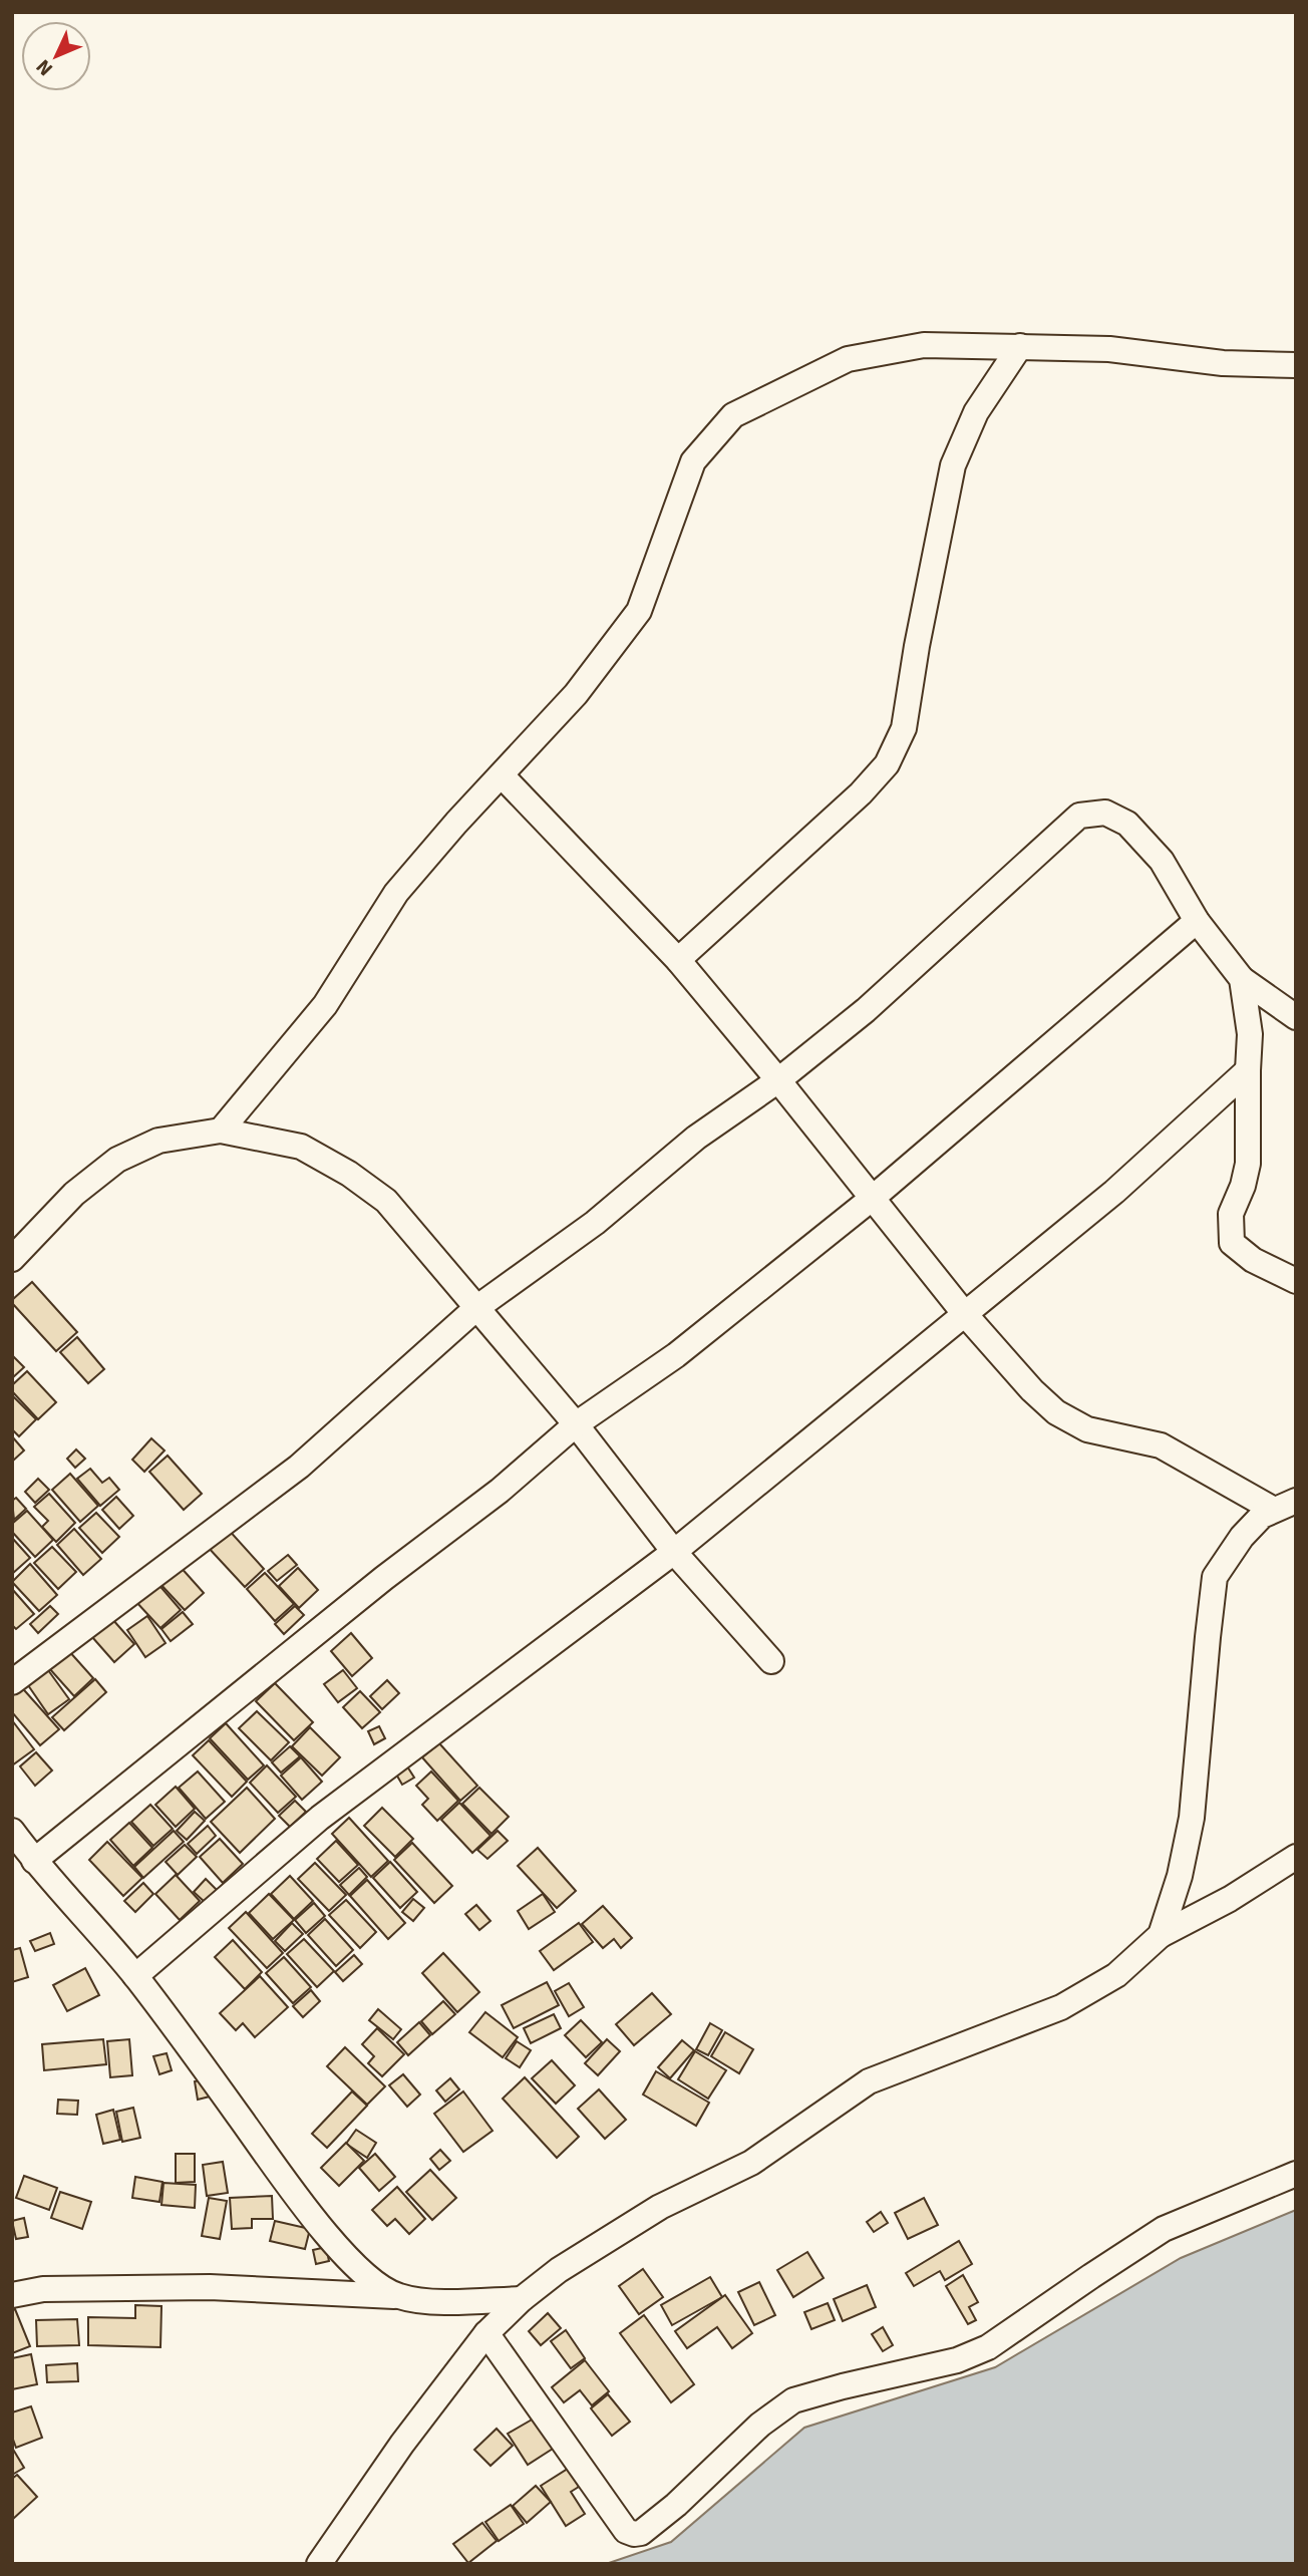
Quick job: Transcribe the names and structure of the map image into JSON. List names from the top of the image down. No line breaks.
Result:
{"north":"bottom left"}
